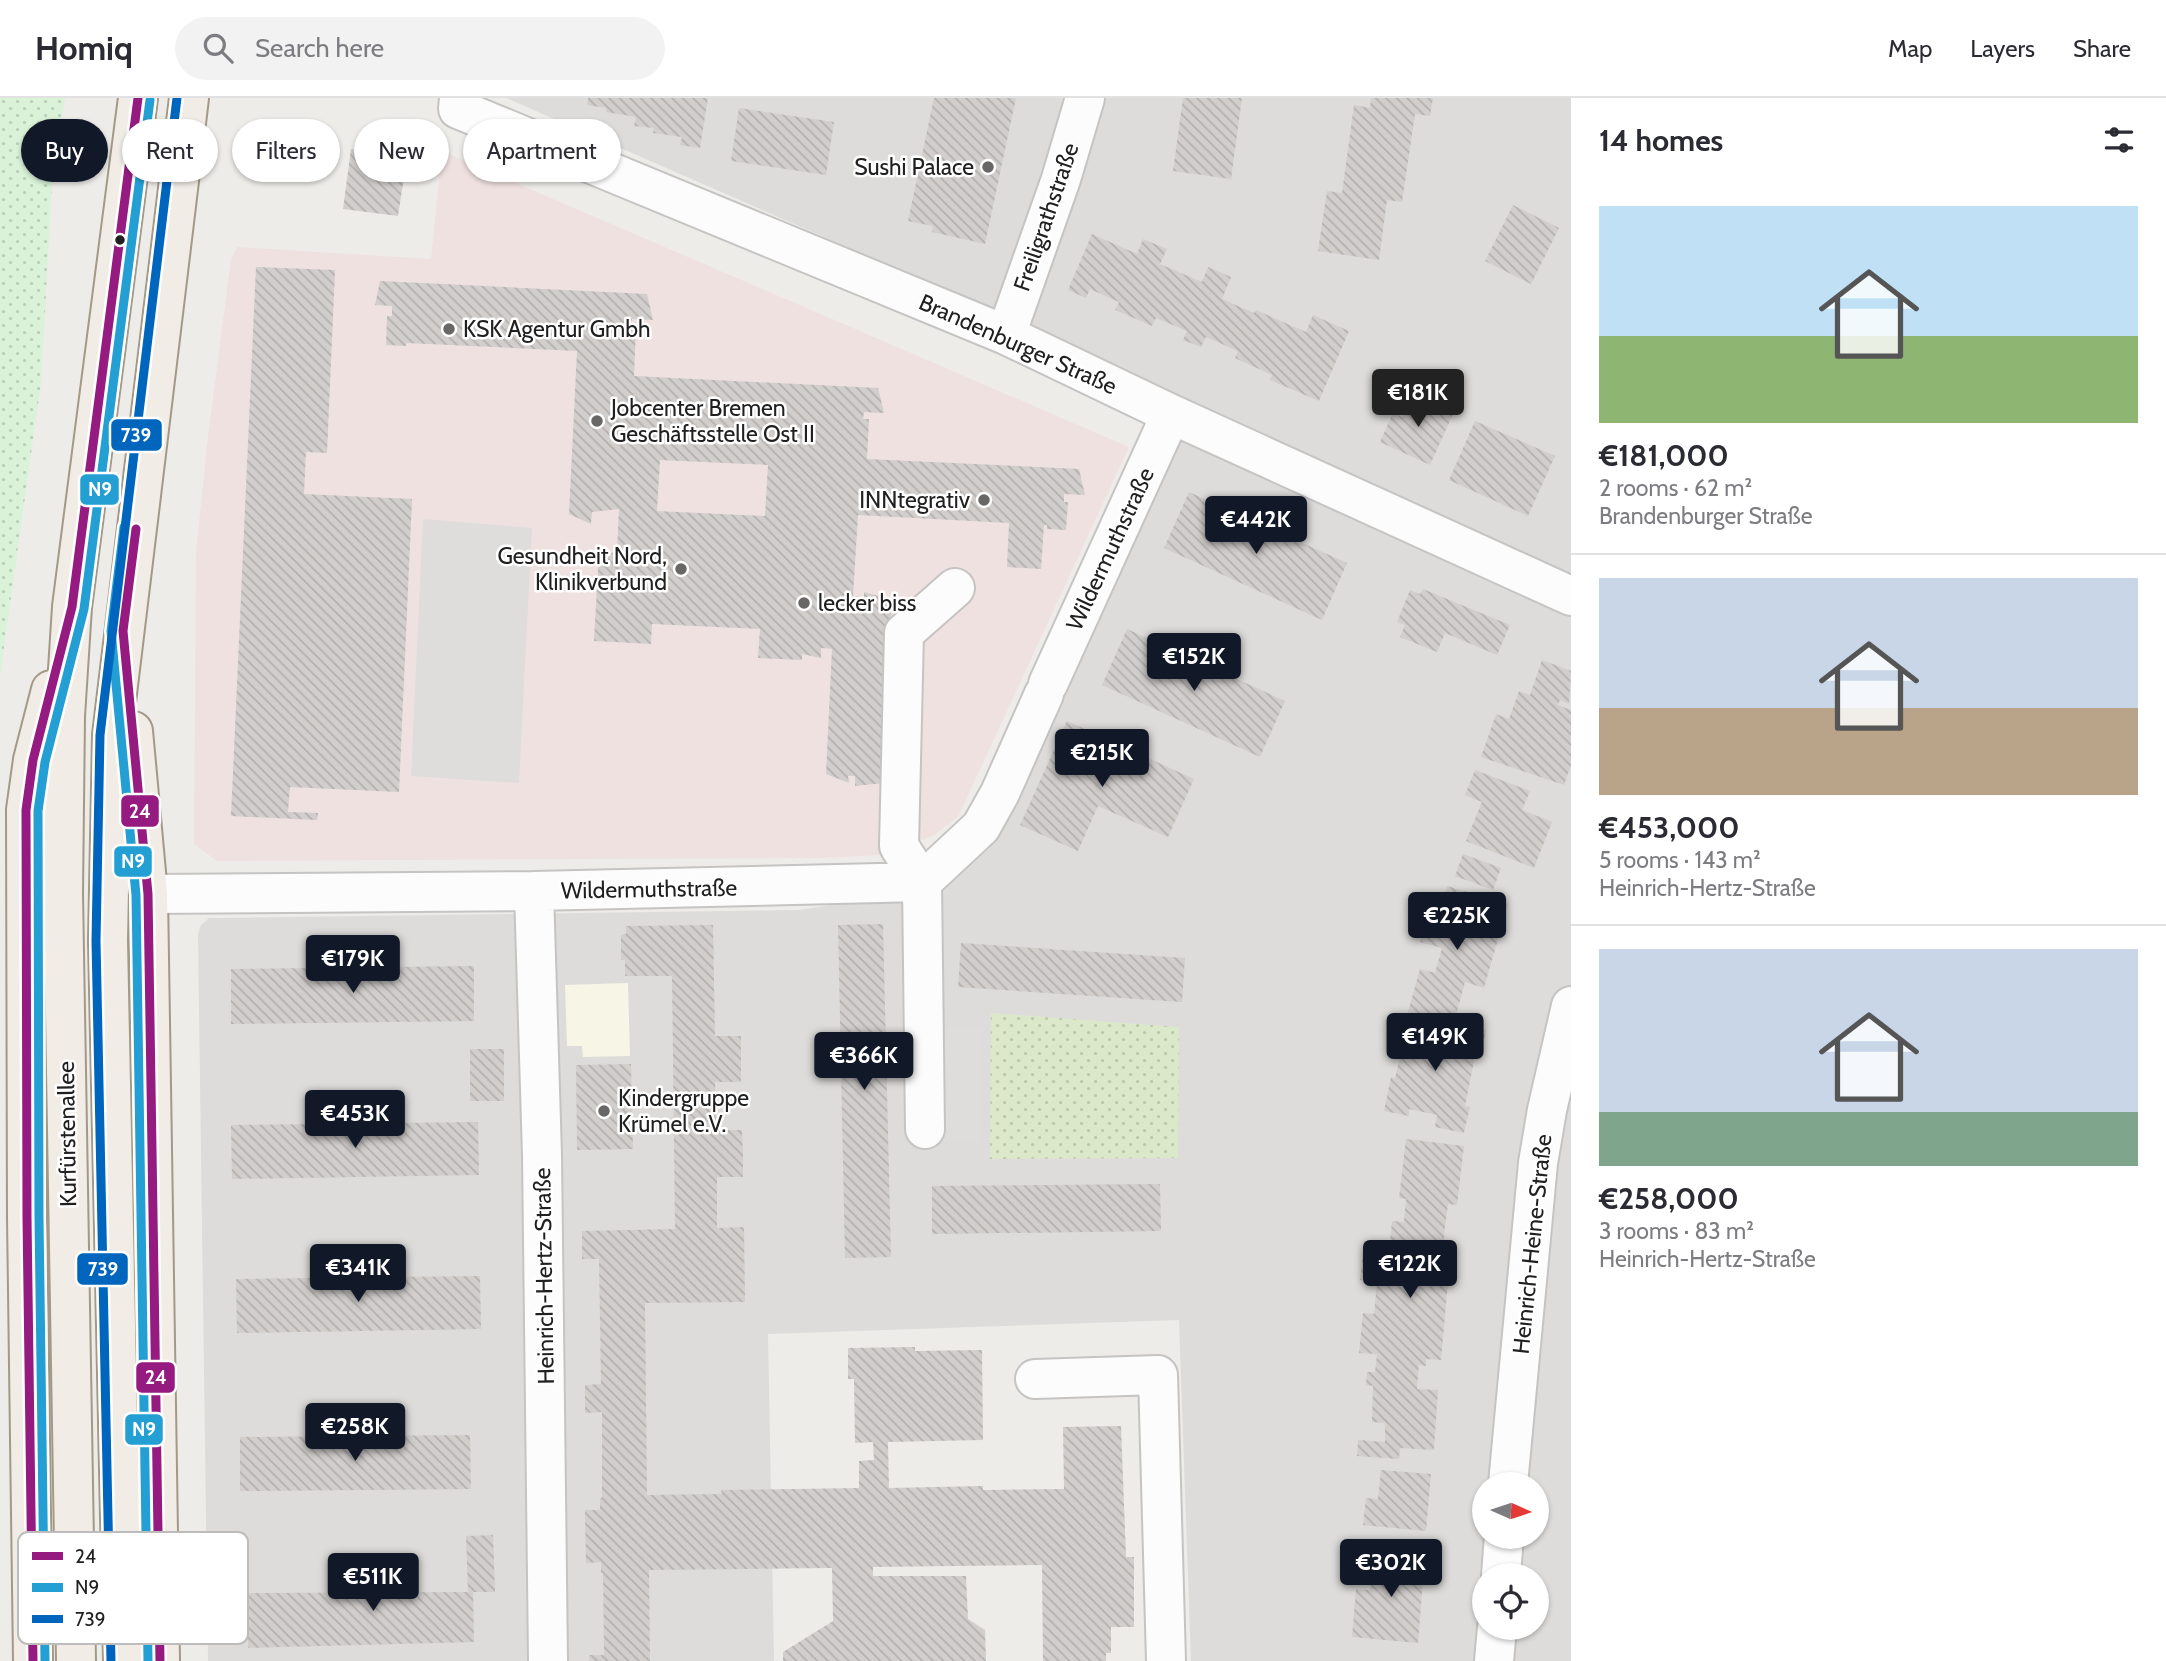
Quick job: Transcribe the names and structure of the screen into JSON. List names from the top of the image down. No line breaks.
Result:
{"streets":{"main road":["Kurfürstenallee"],"street":["Freiligrathstraße","Brandenburger Straße","Wildermuthstraße","Heinrich-Heine-Straße","Heinrich-Hertz-Straße"]},"crossings":[["Freiligrathstraße","Brandenburger Straße"],["Brandenburger Straße","Wildermuthstraße"],["Wildermuthstraße","Kurfürstenallee"],["Wildermuthstraße","Heinrich-Hertz-Straße"]],"places":["Sushi Palace","KSK Agentur Gmbh","Jobcenter Bremen Geschäftsstelle Ost II","INNtegrativ","Gesundheit Nord, Klinikverbund","lecker biss","Kindergruppe Krümel e.V."],"lines":["transit line 24","transit line 739","transit line N9"],"legend":["24","N9","739"],"north":"right","page":{"header":"Homiq","search":"Search here","nav":["Map","Layers","Share"],"heading":"14 homes","chip":["Buy","Rent","Filters","New","Apartment"],"list":[{"name":"€181,000","note":"2 rooms · 62 m² · Brandenburger Straße"},{"name":"€453,000","note":"5 rooms · 143 m² · Heinrich-Hertz-Straße"},{"name":"€258,000","note":"3 rooms · 83 m² · Heinrich-Hertz-Straße"}],"price":["€181K","€442K","€152K","€215K","€225K","€179K","€149K","€366K","€453K","€122K","€341K","€258K","€302K","€511K"]}}
